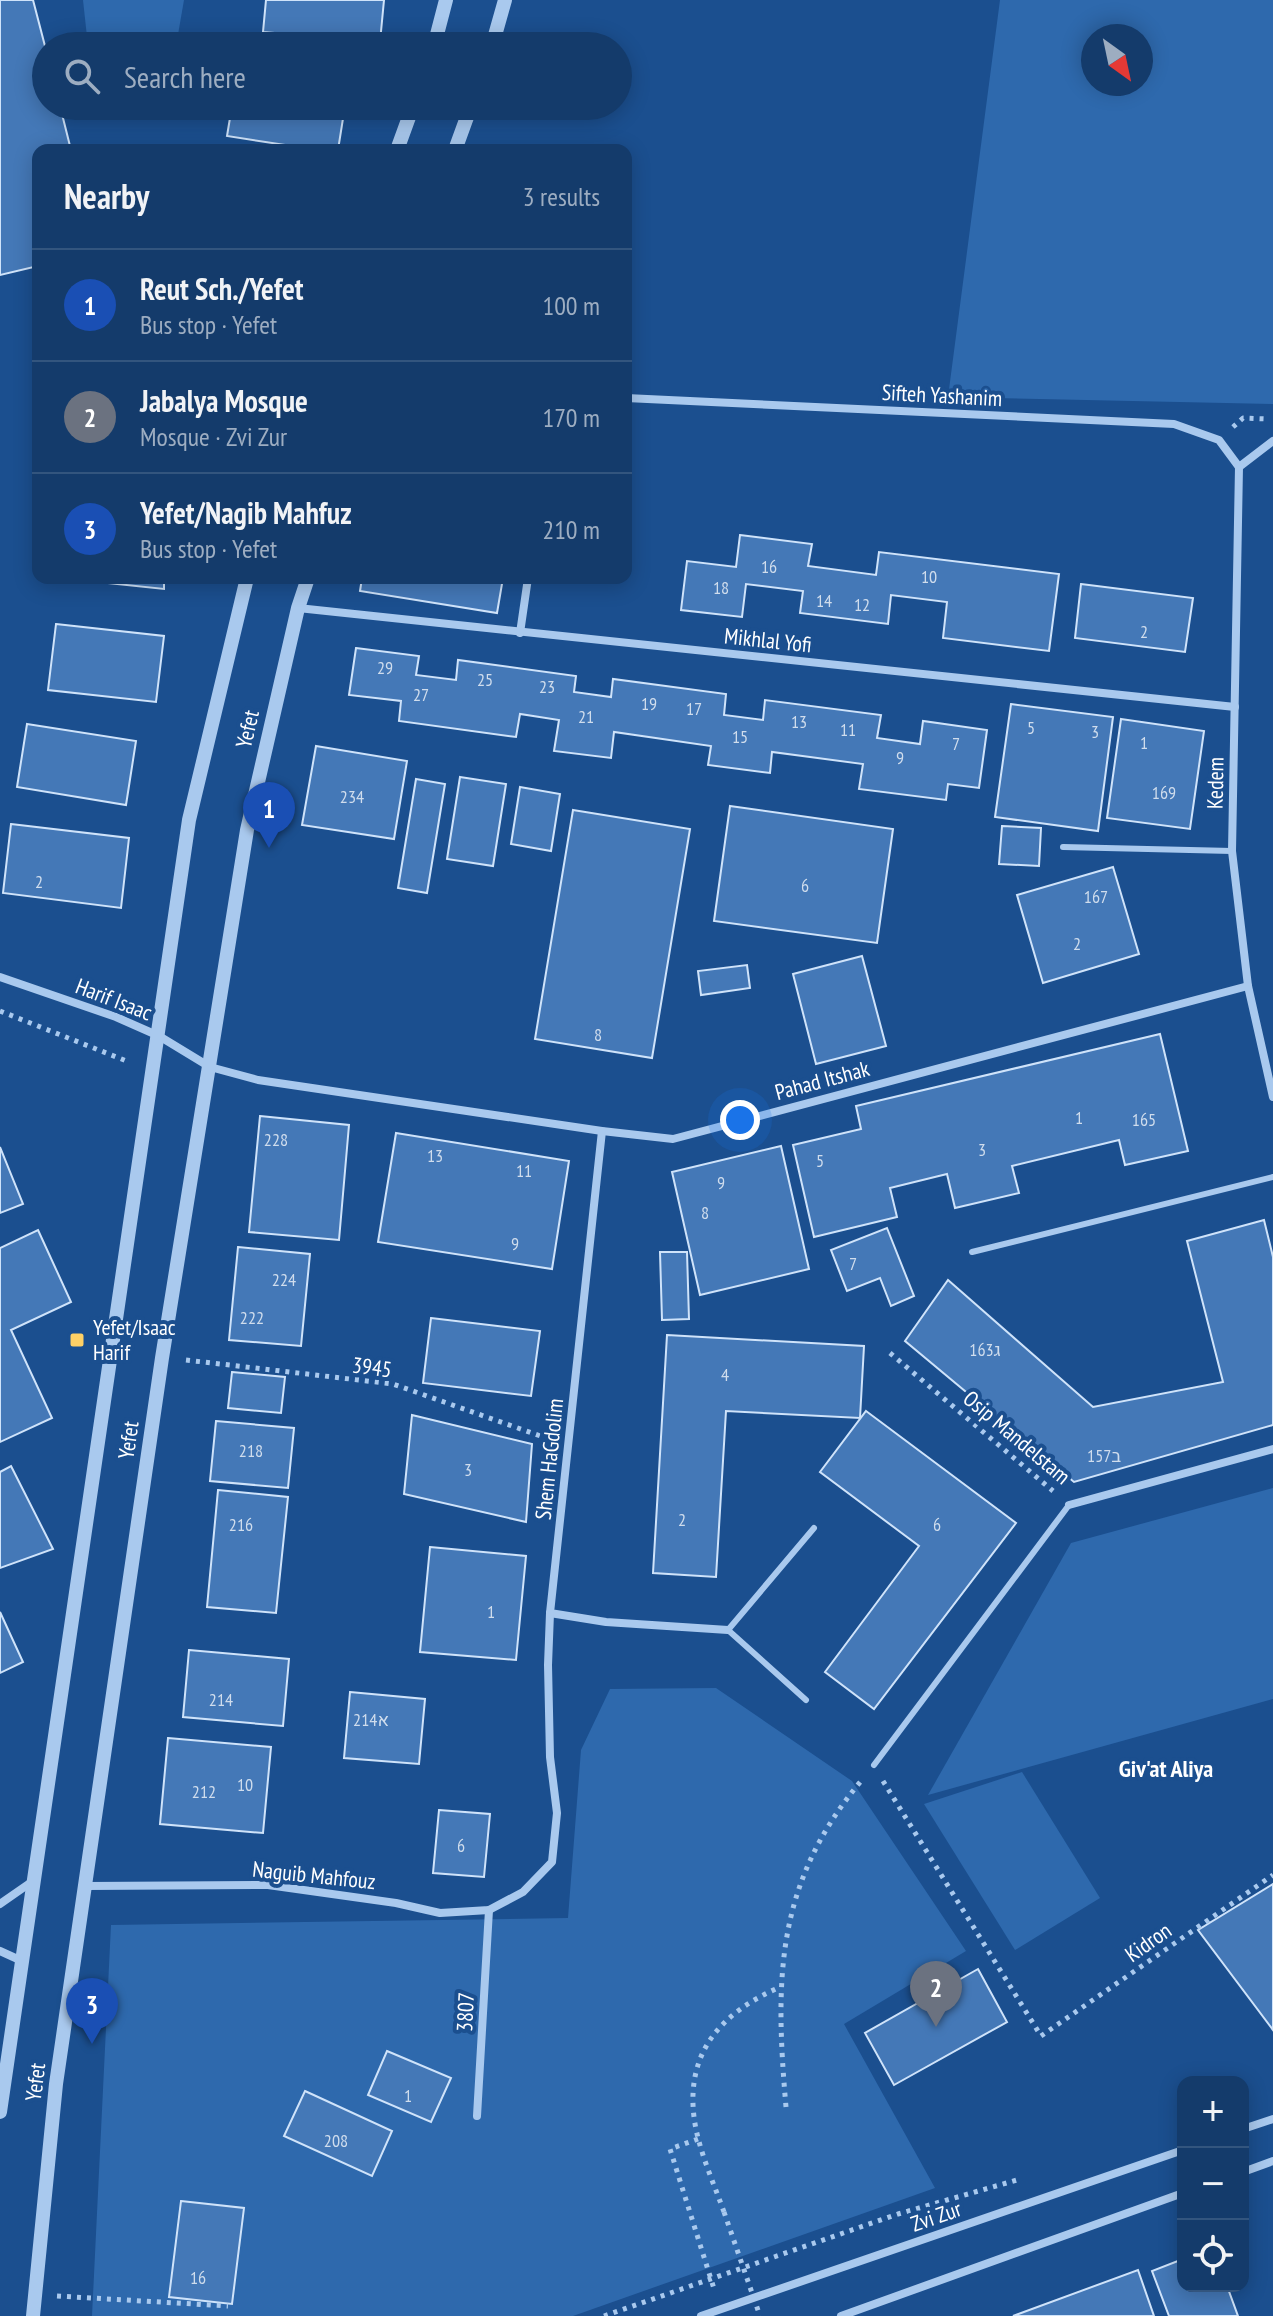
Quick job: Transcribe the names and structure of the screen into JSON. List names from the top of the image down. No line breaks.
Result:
{"streets":{"street":["Sifteh Yashanim","Mikhlal Yofi","Yefet","Kedem","Harif Isaac","Pahad Itshak","Osip Mandelstam","Shem HaGdolim","Naguib Mahfouz","3807","Zvi Zur"],"path":["3945","Kidron"]},"crossings":[["Mikhlal Yofi","Yefet"],["Mikhlal Yofi","Kedem"],["Yefet","Harif Isaac"],["Yefet","Pahad Itshak"],["Yefet","3945"],["Yefet","Naguib Mahfouz"],["Kedem","Pahad Itshak"],["Harif Isaac","Pahad Itshak"],["Pahad Itshak","Shem HaGdolim"],["3945","Shem HaGdolim"],["Shem HaGdolim","Naguib Mahfouz"],["Shem HaGdolim","3807"],["Naguib Mahfouz","3807"]],"districts":["Giv'at Aliya"],"places":{"transit":["Yefet/Isaac Harif"]},"house_numbers":["16","10","18","14","12","2","29","25","23","27","19","17","21","13","5","11","3","15","1","7","9","169","234","2","6","167","2","8","1","165","228","3","13","5","11","9","8","9","7","224","222","163ג","4","218","157ב","3","2","216","6","1","214","214א","10","212","6","1","208","16"],"north":"bottom right","page":{"search":"Search here","heading":["Nearby","3 results"],"list":[{"mark":"1","name":"Reut Sch./Yefet","note":"Bus stop · Yefet","value":"100 m"},{"mark":"2","name":"Jabalya Mosque","note":"Mosque · Zvi Zur","value":"170 m"},{"mark":"3","name":"Yefet/Nagib Mahfuz","note":"Bus stop · Yefet","value":"210 m"}],"pins":["1","2","3"],"map_buttons":["+","−"]}}
